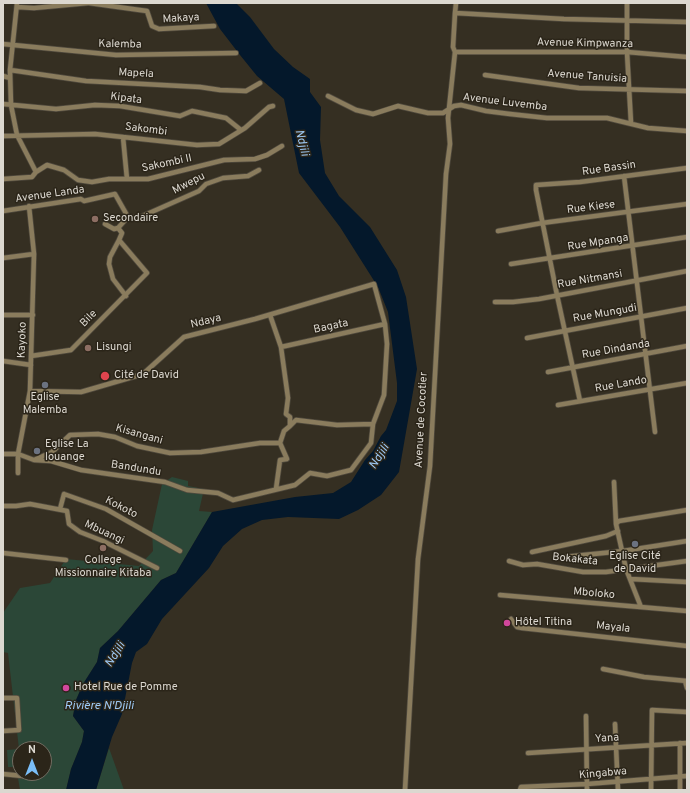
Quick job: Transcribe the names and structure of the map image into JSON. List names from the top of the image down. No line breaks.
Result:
{"streets":{"street":["Makaya","Avenue Kimpwanza","Kalemba","Mapela","Avenue Tanuisia","Kipata","Avenue Luvemba","Sakombi","Sakombi II","Rue Bassin","Mwepu","Avenue Landa","Rue Kiese","Rue Mpanga","Rue Nitmansi","Rue Mungudi","Bile","Ndaya","Bagata","Kayoko","Rue Dindanda","Rue Lando","Avenue de Cocotier","Kisangani","Bandundu","Kokoto","Mbuangi","Bokakata","Mboloko","Mayala","Yana","Kingabwa"]},"crossings":[["Avenue Kimpwanza","Avenue de Cocotier"],["Kipata","Sakombi"],["Avenue Luvemba","Avenue de Cocotier"],["Rue Bassin","Rue Kiese"],["Mwepu","Avenue Landa"],["Avenue Landa","Kayoko"],["Bile","Kayoko"],["Ndaya","Bagata"],["Ndaya","Kayoko"],["Kisangani","Bandundu"],["Kokoto","Mbuangi"]],"water":["Ndjili","Rivière N'Djili"],"places":["Secondaire","Lisungi","Cité de David","Eglise Malemba","Eglise La louange","Eglise Cité de David","College Missionnaire Kitaba","Hôtel Titina","Hotel Rue de Pomme"],"north":"top"}
